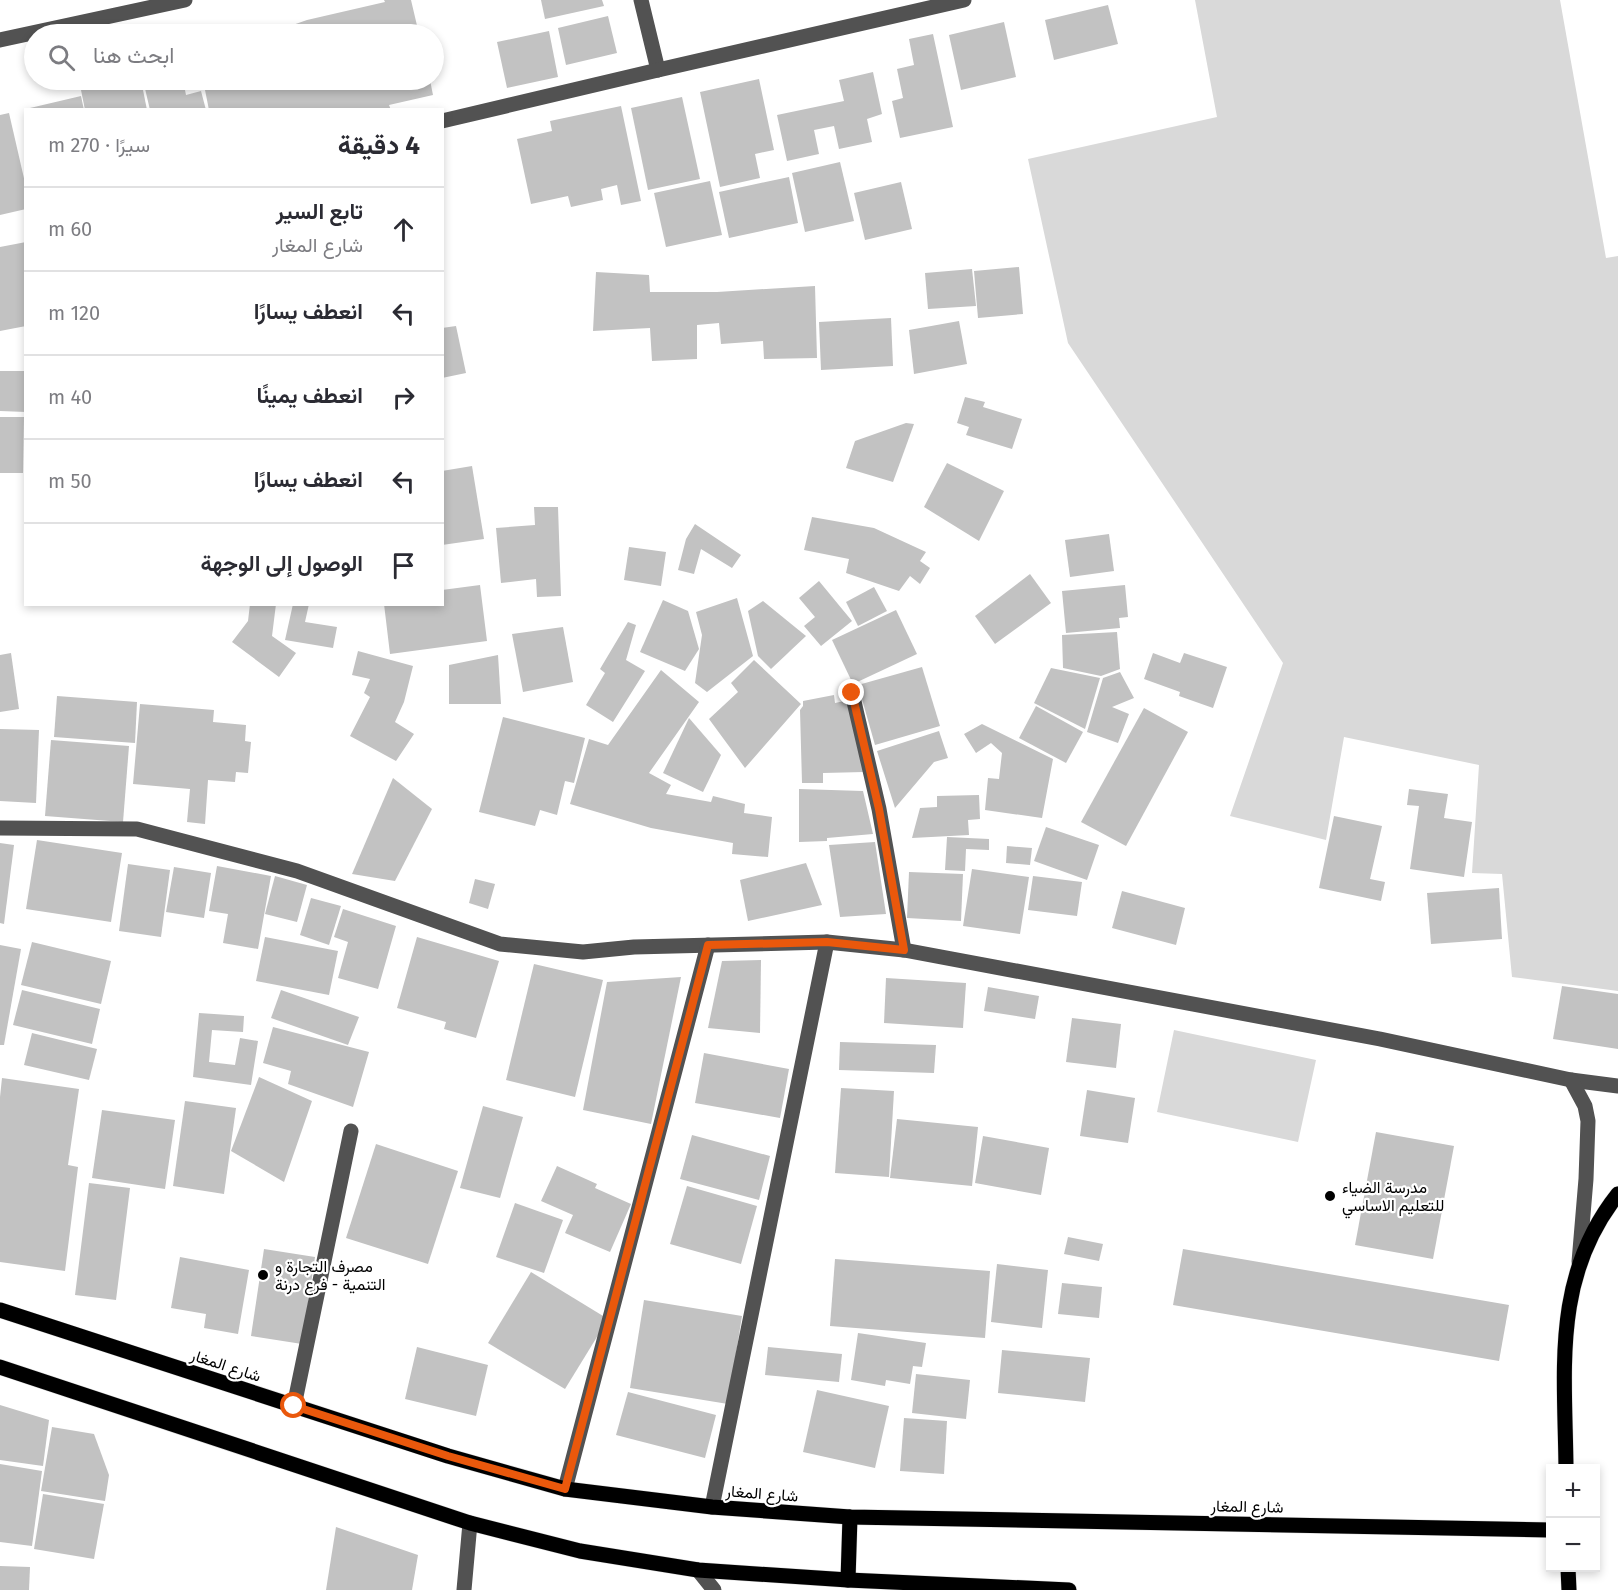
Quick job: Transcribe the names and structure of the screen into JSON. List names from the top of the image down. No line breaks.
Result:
{"streets":{"main road":["شارع المغار"]},"places":["مدرسة الضياء للتعليم الاساسي","مصرف التجارة و التنمية - فرع درنة"],"page":{"search":"ابحث هنا","heading":["4 دقيقة","سيرًا · 270 m"],"list":[["تابع السير","شارع المغار","60 m"],["انعطف يسارًا","120 m"],["انعطف يمينًا","40 m"],["انعطف يسارًا","50 m"],"الوصول إلى الوجهة"],"map_buttons":["+","−"]}}
